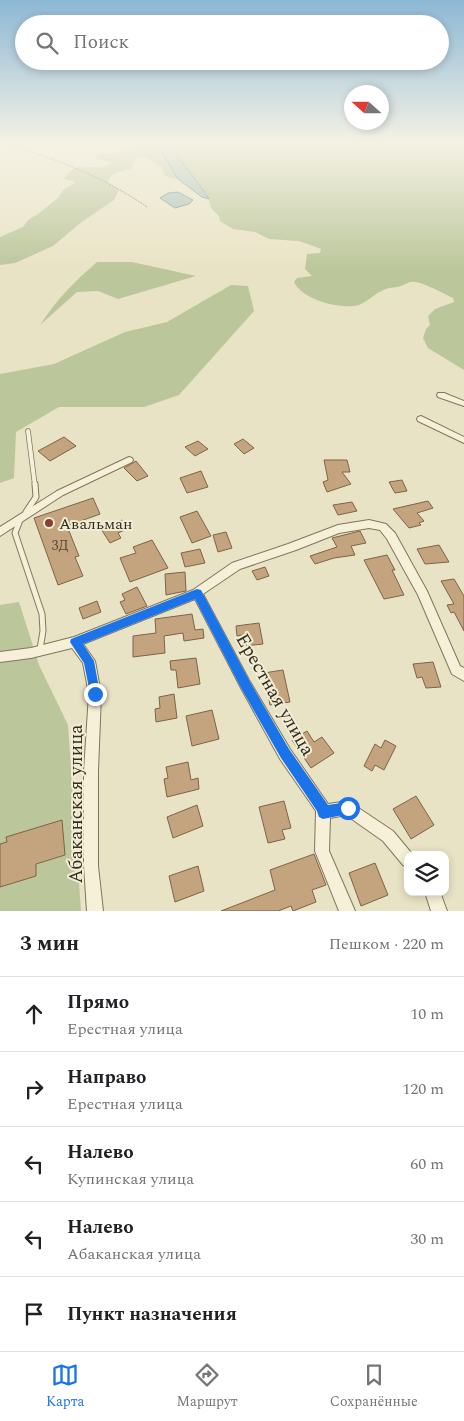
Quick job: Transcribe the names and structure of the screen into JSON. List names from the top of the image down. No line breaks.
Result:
{"streets":{"street":["Ерестная улица","Абаканская улица"]},"places":["Авальман"],"house_numbers":["3Д"],"north":"left","page":{"search":"Поиск","heading":["3 мин","Пешком · 220 m"],"list":[["Прямо","Ерестная улица","10 m"],["Направо","Ерестная улица","120 m"],["Налево","Купинская улица","60 m"],["Налево","Абаканская улица","30 m"],"Пункт назначения"],"nav":["Карта","Маршрут","Сохранённые"]}}
